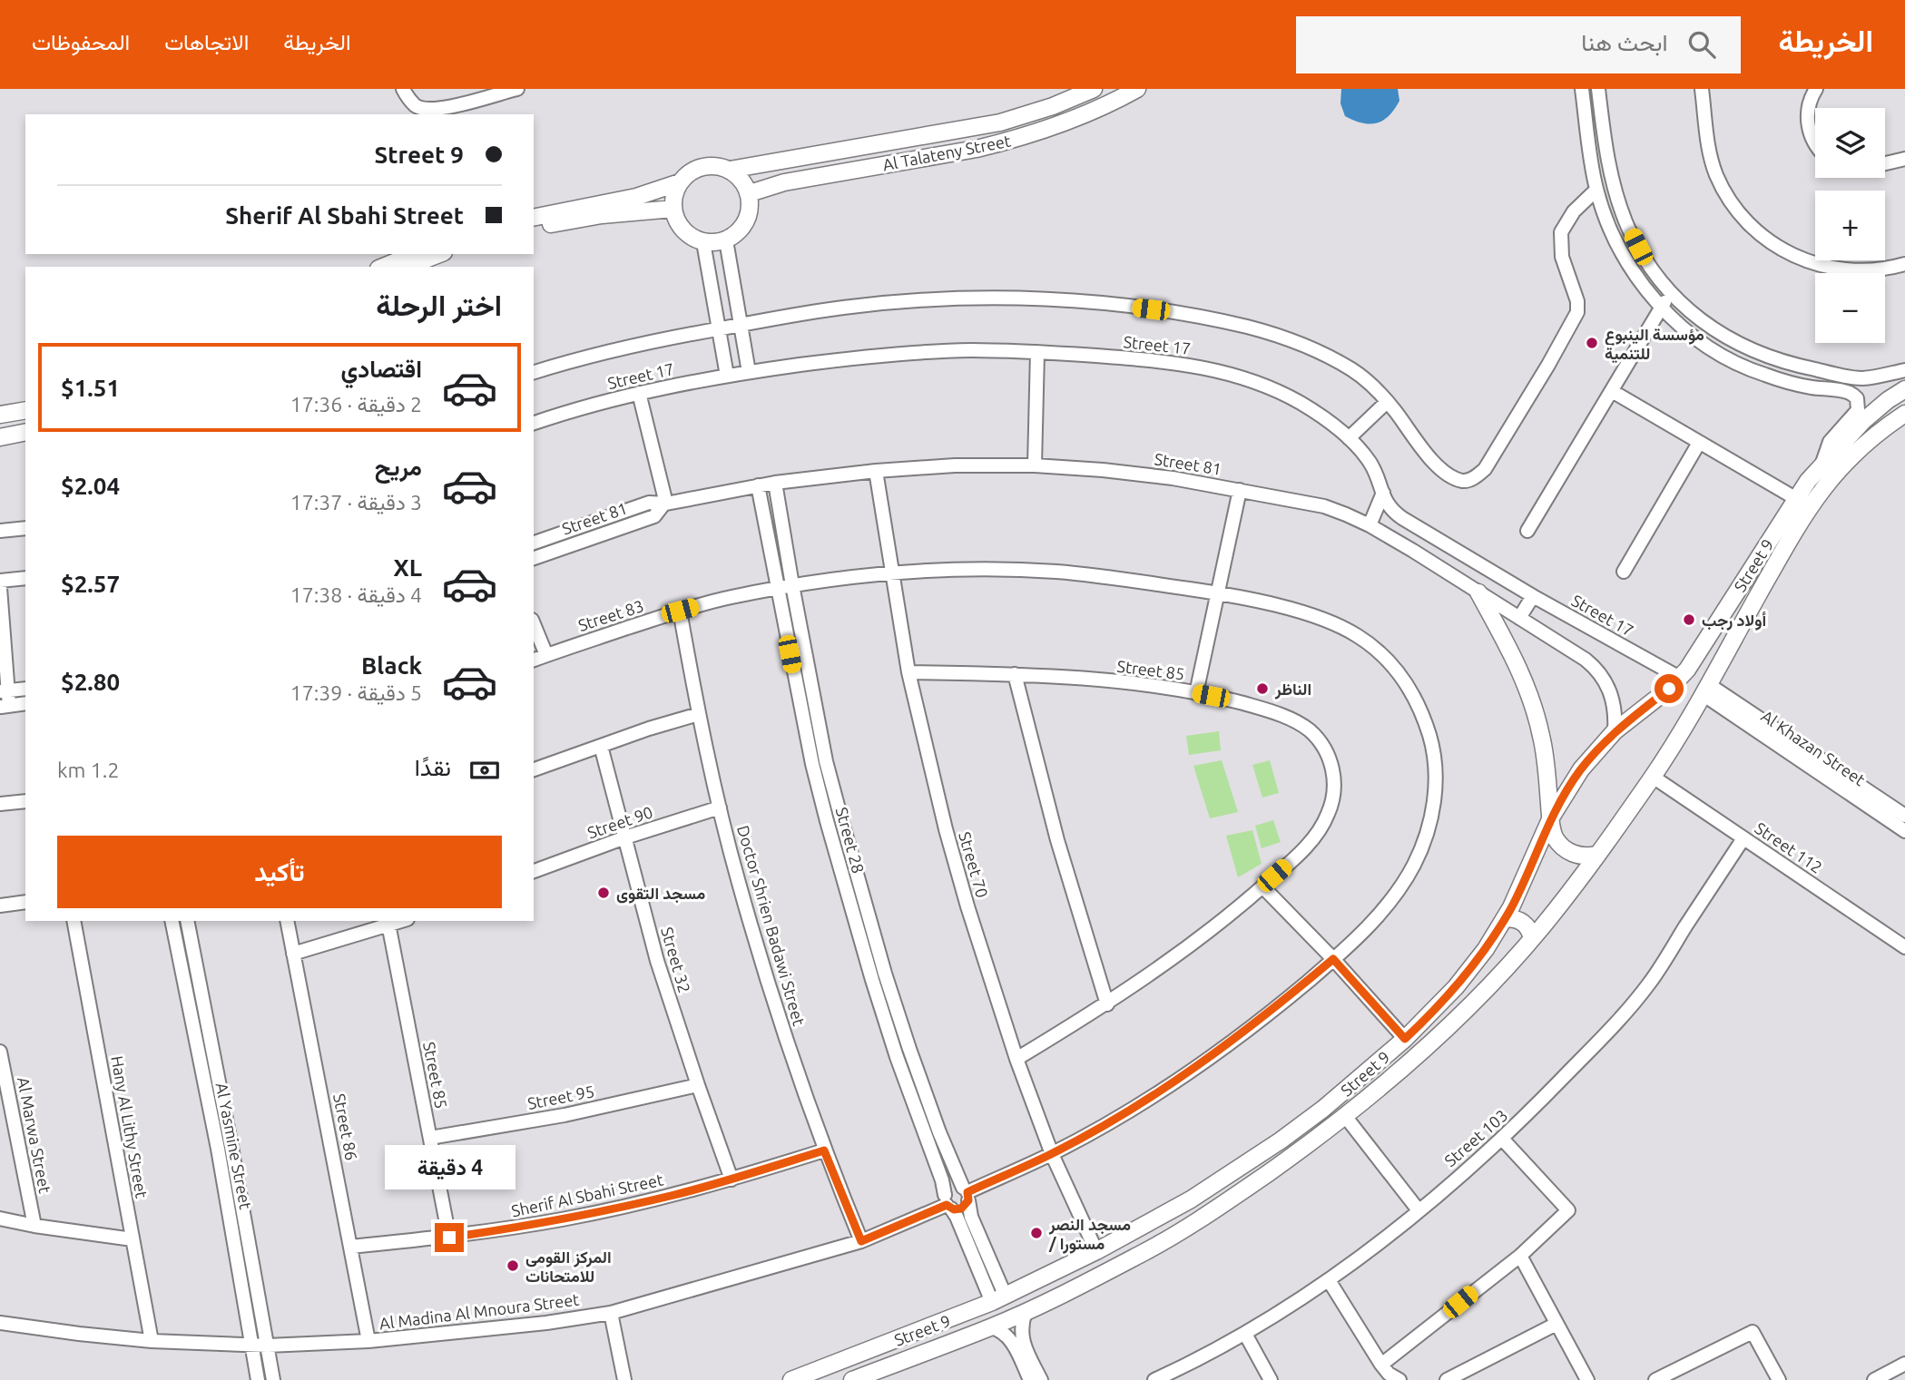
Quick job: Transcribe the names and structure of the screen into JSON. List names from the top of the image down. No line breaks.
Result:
{"streets":{"main road":["Al Talateny Street","Street 9"],"street":["Street 17","Street 81","Street 83","Street 85","Al Khazan Street","Street 90","Street 28","Street 112","Street 70","Doctor Shrien Badawi Street","Street 32","Street 95","Hany Al Lithy Street","Street 86","Al Marwa Street","Street 103","Al Yasmine Street","Sherif Al Sbahi Street","Al Madina Al Mnoura Street"]},"crossings":[["Street 17","Street 9"],["Street 81","Street 9"],["Street 81","Street 28"],["Street 81","Street 70"],["Street 9","Al Khazan Street"],["Street 9","Street 28"],["Street 9","Street 112"],["Street 9","Street 70"],["Street 83","Street 28"],["Street 83","Doctor Shrien Badawi Street"],["Street 85","Street 70"],["Street 85","Street 95"],["Street 85","Sherif Al Sbahi Street"],["Street 90","Doctor Shrien Badawi Street"],["Street 90","Street 32"],["Street 28","Al Madina Al Mnoura Street"],["Street 112","Street 103"],["Doctor Shrien Badawi Street","Sherif Al Sbahi Street"],["Doctor Shrien Badawi Street","Al Madina Al Mnoura Street"],["Street 32","Street 95"],["Street 32","Sherif Al Sbahi Street"],["Hany Al Lithy Street","Al Madina Al Mnoura Street"],["Street 86","Sherif Al Sbahi Street"],["Street 86","Al Madina Al Mnoura Street"],["Al Yasmine Street","Al Madina Al Mnoura Street"]],"places":["مؤسسة الينبوع للتنمية","أولاد رجب","الناظر","مسجد التقوى","مسجد النصر / مستورا","المركز القومى للامتحانات"],"page":{"header":"الخريطة","search":"ابحث هنا","nav":["الخريطة","الاتجاهات","المحفوظات"],"map_buttons":["+","−"],"banner":["Street 9","Sherif Al Sbahi Street"],"heading":"اختر الرحلة","list":[{"name":"اقتصادي","note":"2 دقيقة · 17:36","value":"$1.51"},{"name":"مريح","note":"3 دقيقة · 17:37","value":"$2.04"},{"name":"XL","note":"4 دقيقة · 17:38","value":"$2.57"},{"name":"Black","note":"5 دقيقة · 17:39","value":"$2.80"}],"pay":["نقدًا","1.2 km"],"buttons":"تأكيد","bubble":"4 دقيقة"}}
